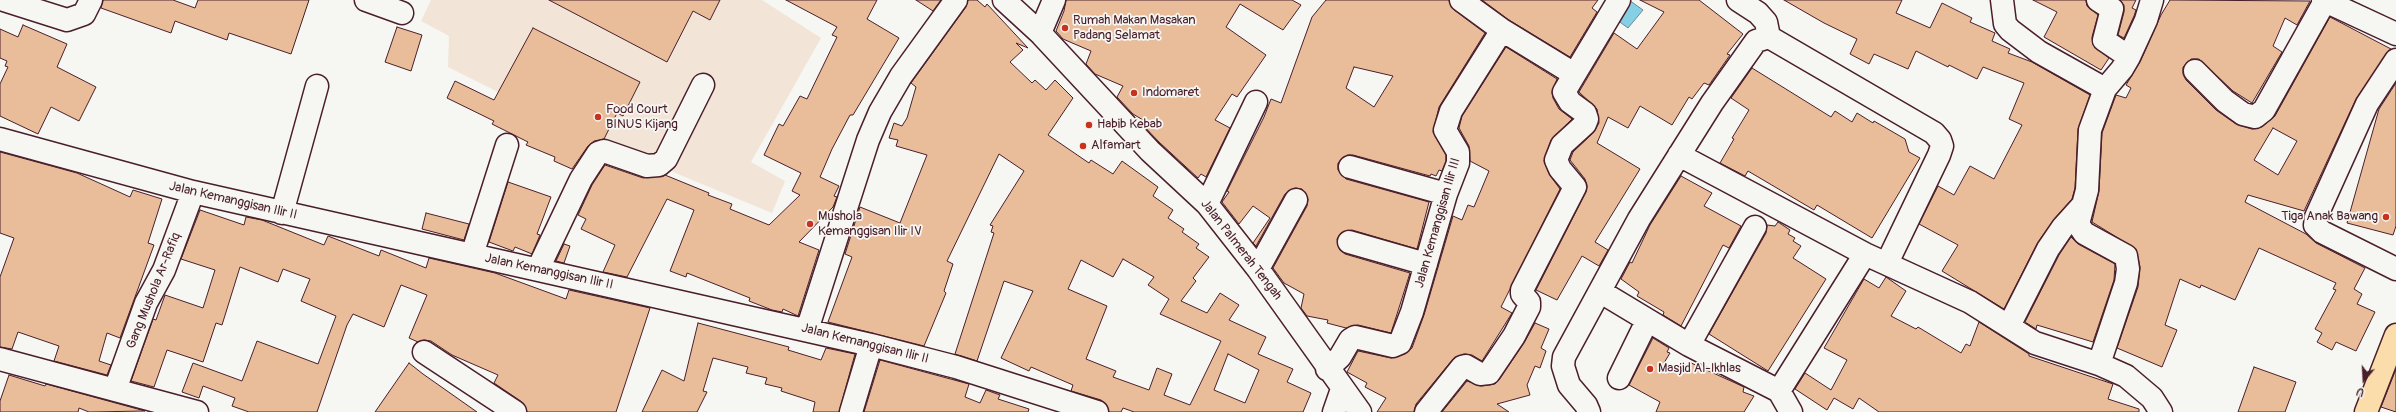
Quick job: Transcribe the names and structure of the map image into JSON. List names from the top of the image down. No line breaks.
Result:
{"streets":{"street":["Jalan Kemanggisan Ilir II","Jalan Kemanggisan Ilir III","Jalan Palmerah Tengah","Gang Mushola Ar-Rafiq"]},"crossings":[["Jalan Kemanggisan Ilir II","Gang Mushola Ar-Rafiq"],["Jalan Kemanggisan Ilir III","Jalan Palmerah Tengah"]],"places":["Rumah Makan Masakan Padang Selamat","Indomaret","Food Court BINUS Kijang","Habib Kebab","Alfamart","Tiga Anak Bawang","Mushola Kemanggisan Ilir IV","Masjid Al-Ikhlas"],"north":"bottom"}
